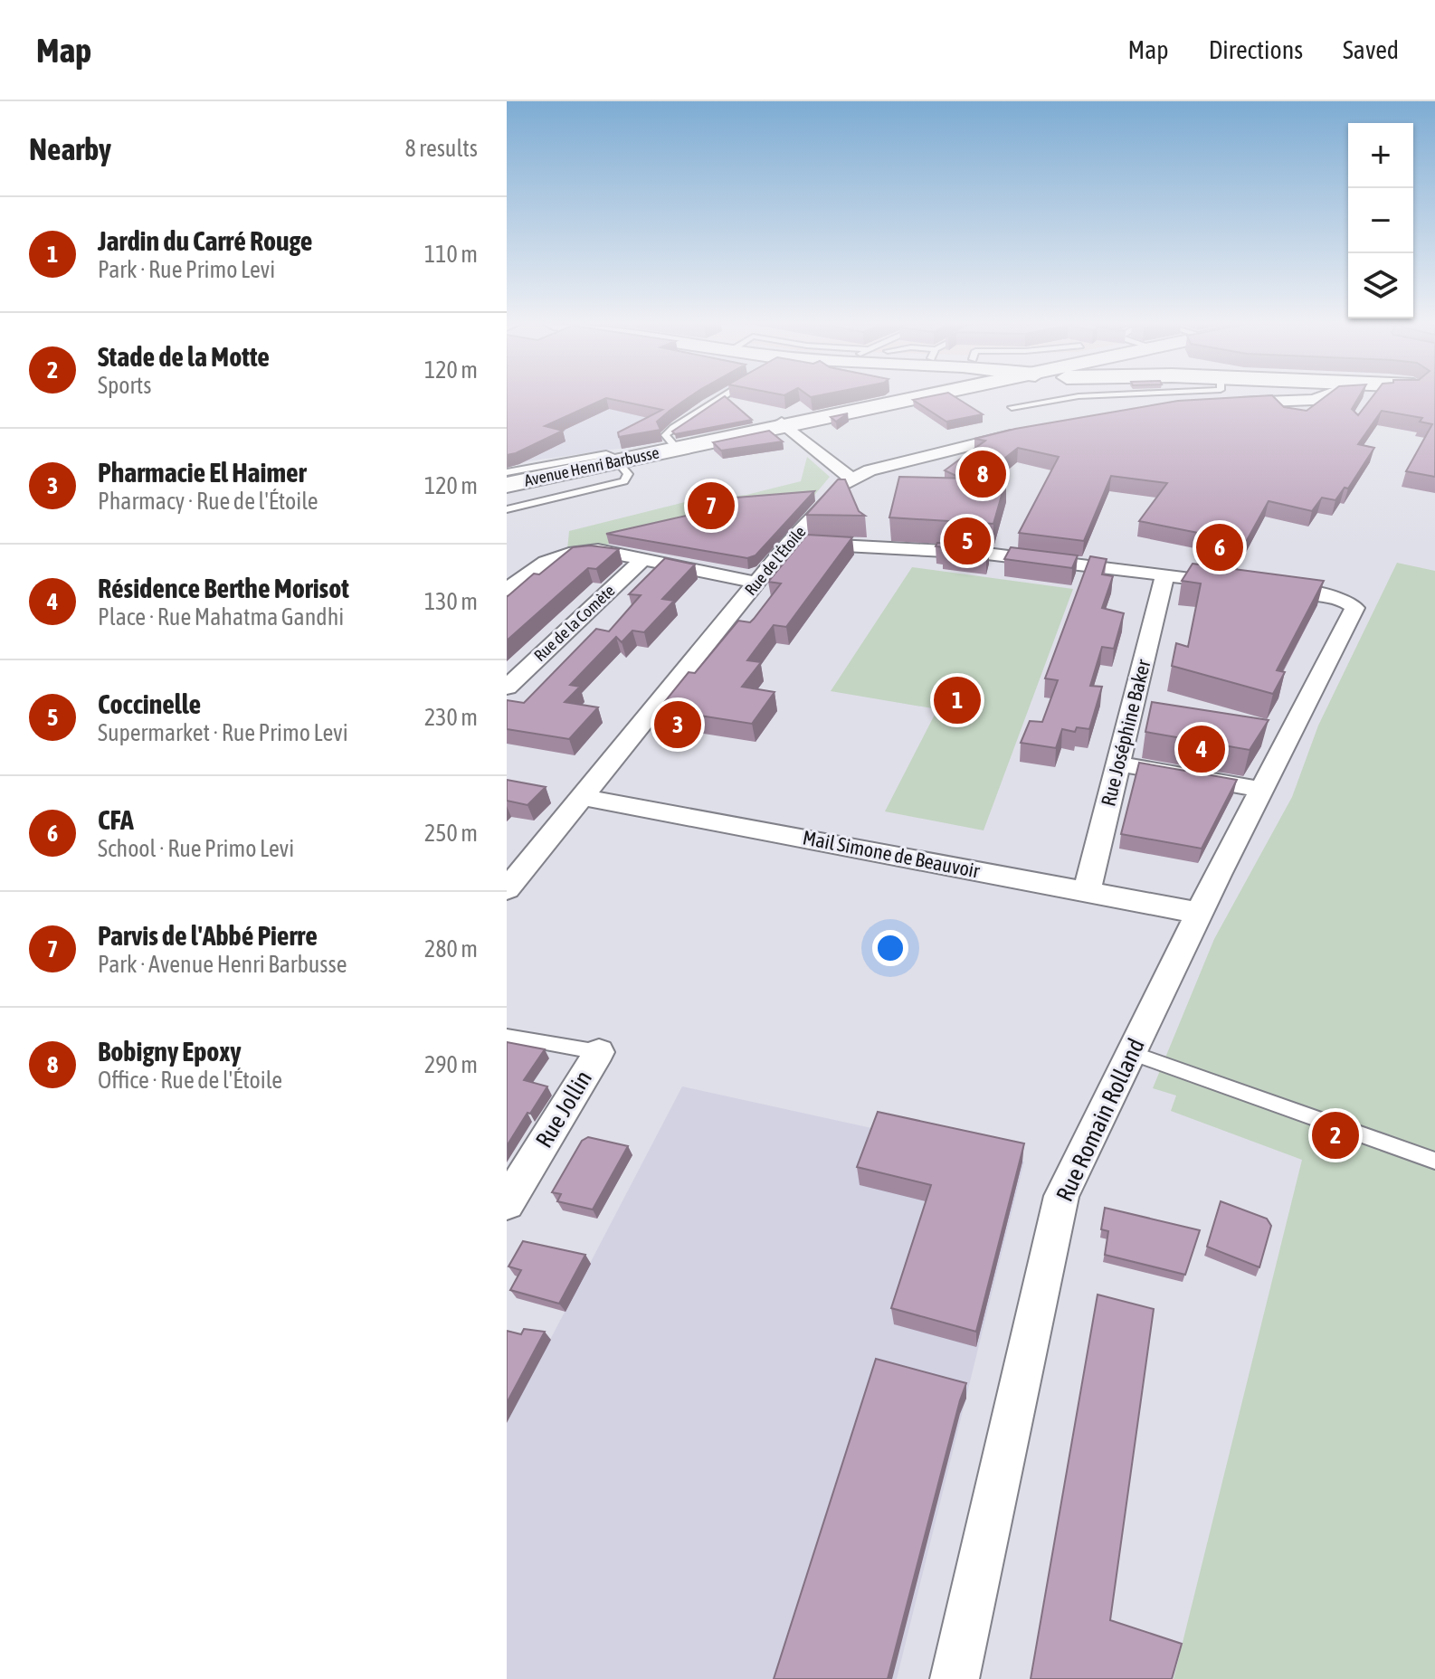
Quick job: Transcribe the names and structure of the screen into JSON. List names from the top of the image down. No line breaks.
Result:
{"streets":{"main road":["Avenue Henri Barbusse"],"street":["Rue de l'Étoile","Rue de la Comète","Rue Joséphine Baker","Mail Simone de Beauvoir","Rue Jollin","Rue Romain Rolland"]},"crossings":[["Rue de l'Étoile","Mail Simone de Beauvoir"],["Rue Joséphine Baker","Mail Simone de Beauvoir"],["Mail Simone de Beauvoir","Rue Romain Rolland"]],"page":{"header":"Map","nav":["Map","Directions","Saved"],"heading":["Nearby","8 results"],"map_buttons":["+","−"],"list":[{"mark":"1","name":"Jardin du Carré Rouge","note":"Park · Rue Primo Levi","value":"110 m"},{"mark":"2","name":"Stade de la Motte","note":"Sports","value":"120 m"},{"mark":"3","name":"Pharmacie El Haimer","note":"Pharmacy · Rue de l'Étoile","value":"120 m"},{"mark":"4","name":"Résidence Berthe Morisot","note":"Place · Rue Mahatma Gandhi","value":"130 m"},{"mark":"5","name":"Coccinelle","note":"Supermarket · Rue Primo Levi","value":"230 m"},{"mark":"6","name":"CFA","note":"School · Rue Primo Levi","value":"250 m"},{"mark":"7","name":"Parvis de l'Abbé Pierre","note":"Park · Avenue Henri Barbusse","value":"280 m"},{"mark":"8","name":"Bobigny Epoxy","note":"Office · Rue de l'Étoile","value":"290 m"}],"pins":["8","7","5","6","1","3","4","2"]}}
